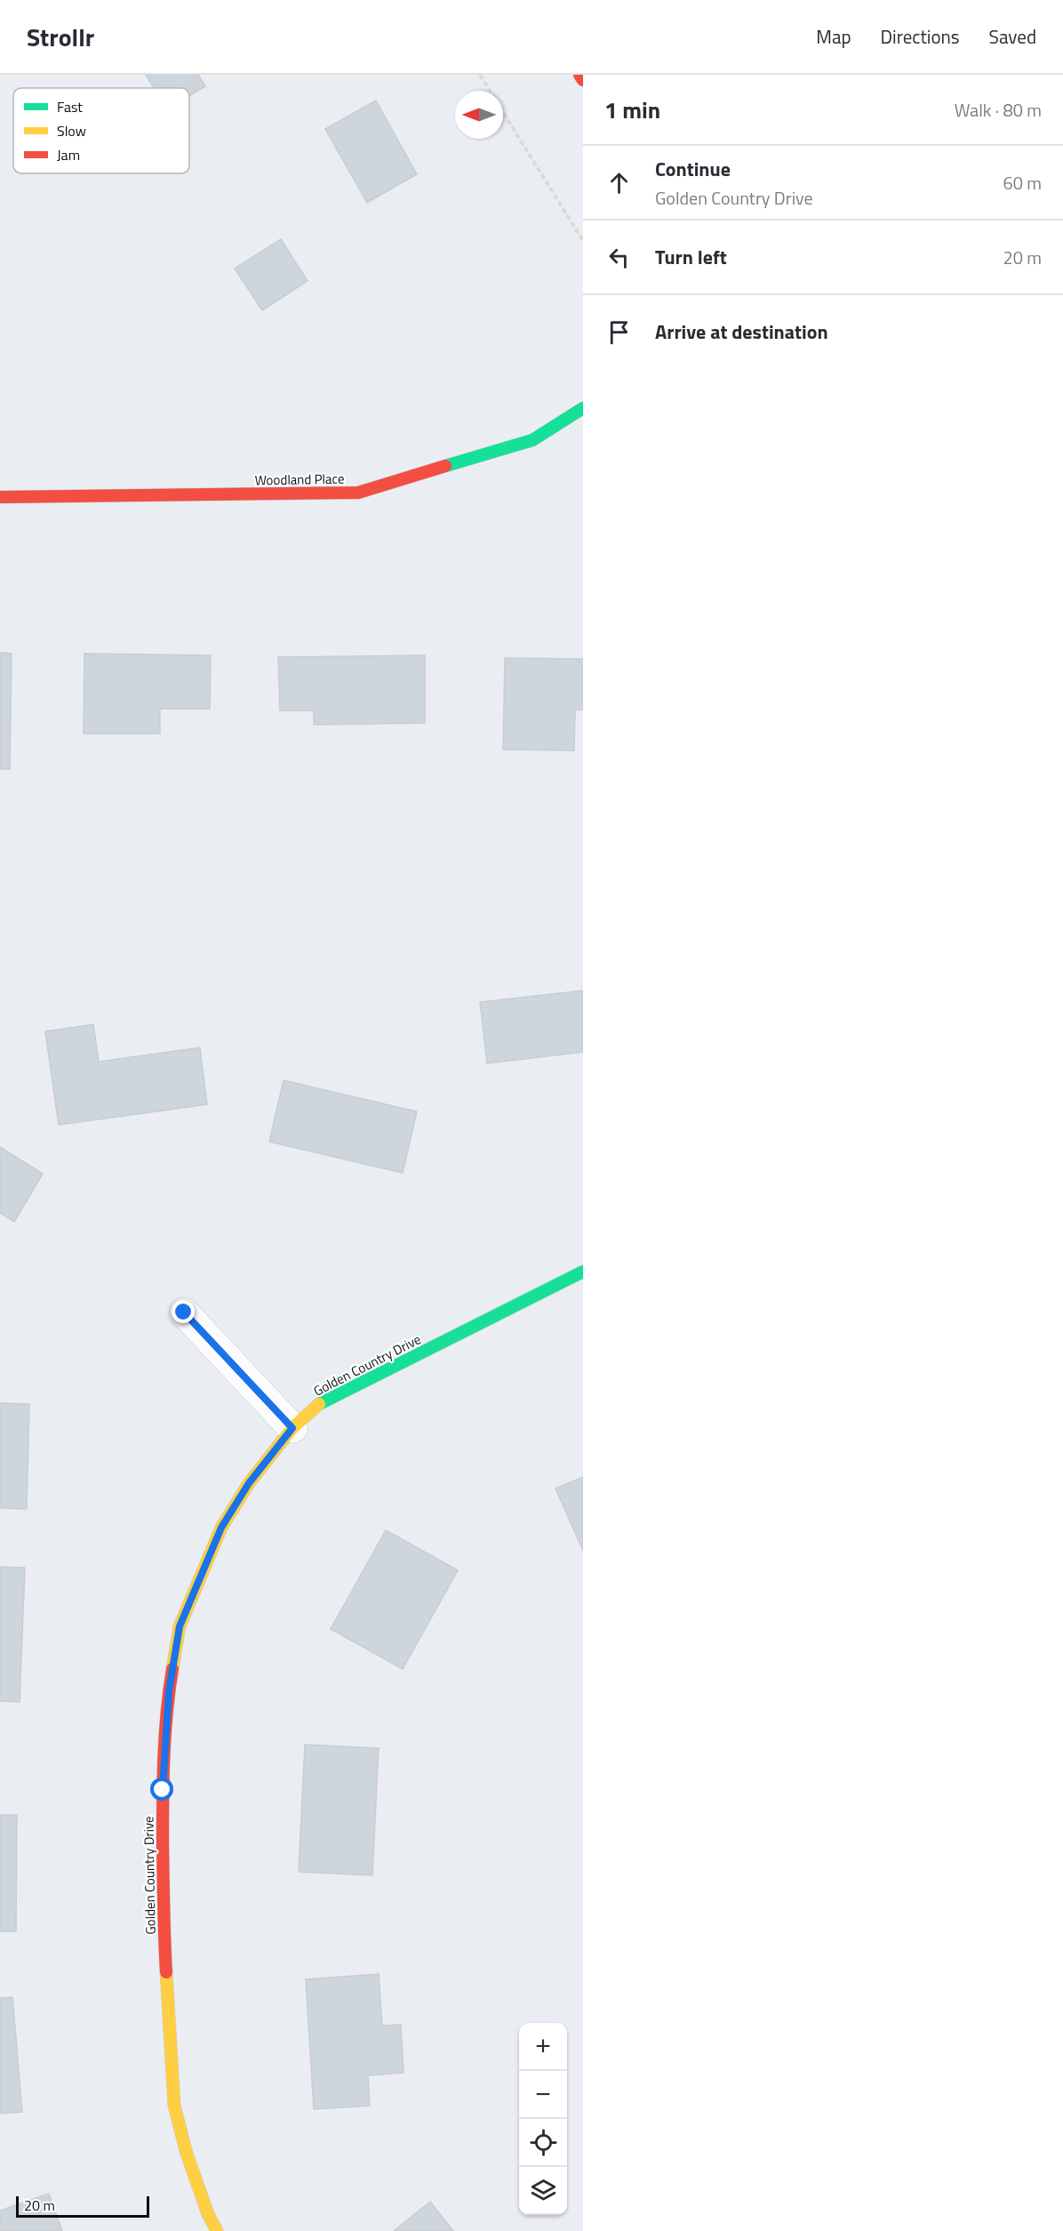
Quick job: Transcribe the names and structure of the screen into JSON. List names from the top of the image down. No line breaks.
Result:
{"streets":{"street":["Woodland Place","Golden Country Drive"]},"legend":["Fast","Slow","Jam"],"scale_bar":"20 m","north":"left","page":{"header":"Strollr","nav":["Map","Directions","Saved"],"heading":["1 min","Walk · 80 m"],"list":[["Continue","Golden Country Drive","60 m"],["Turn left","20 m"],"Arrive at destination"],"map_buttons":["+","−"],"scale":"20 m"}}
